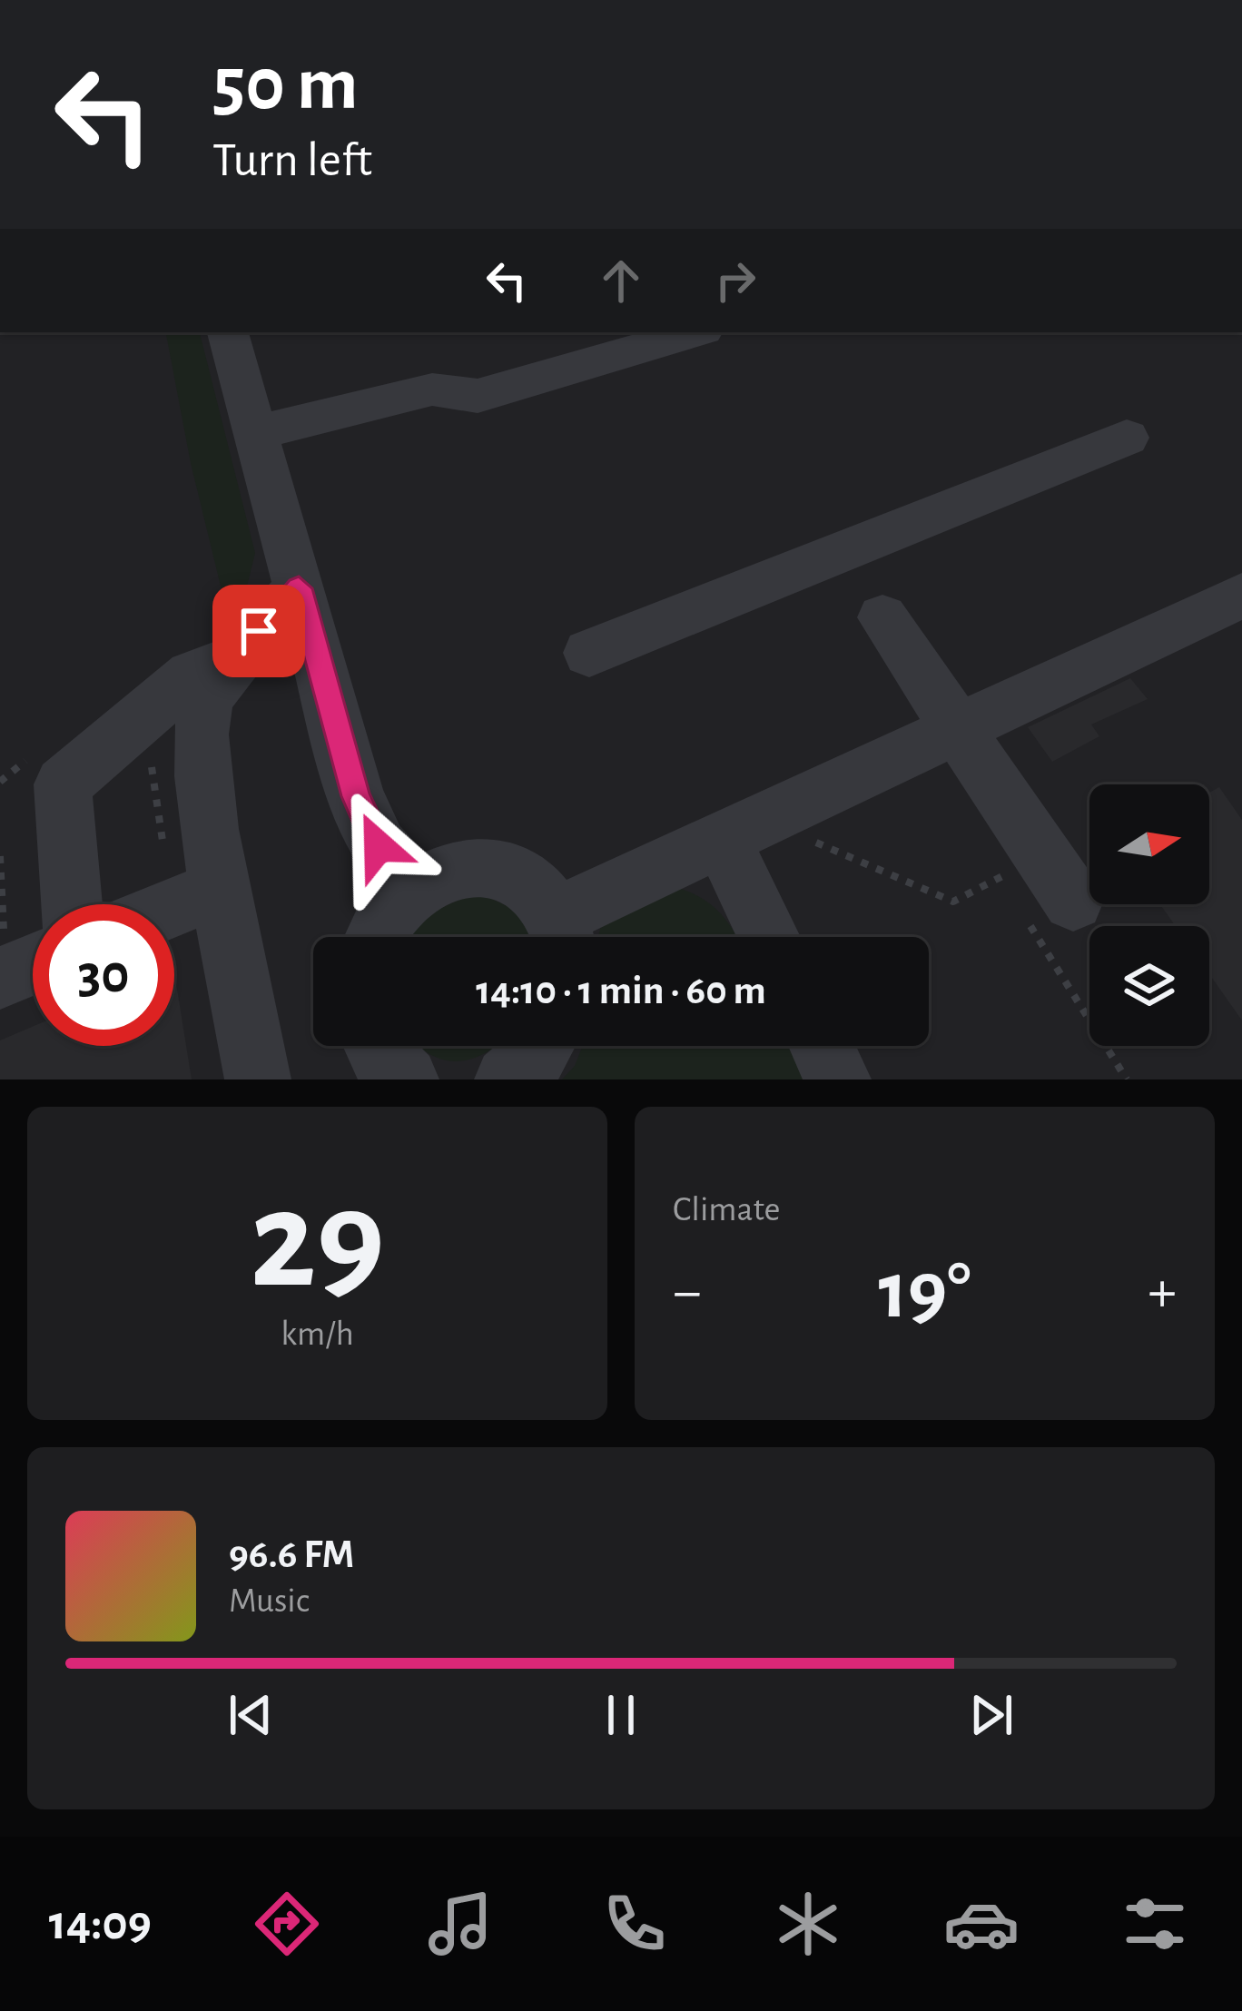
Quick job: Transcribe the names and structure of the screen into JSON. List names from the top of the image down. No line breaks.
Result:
{"north":"right","page":{"turn":["50 m","Turn left"],"limit":"30","trip":"14:10 · 1 min · 60 m","tile":[["29","km/h"],"Climate"],"heat":["−","19°","+"],"song":["96.6 FM","Music"],"tabs":"14:09"}}
